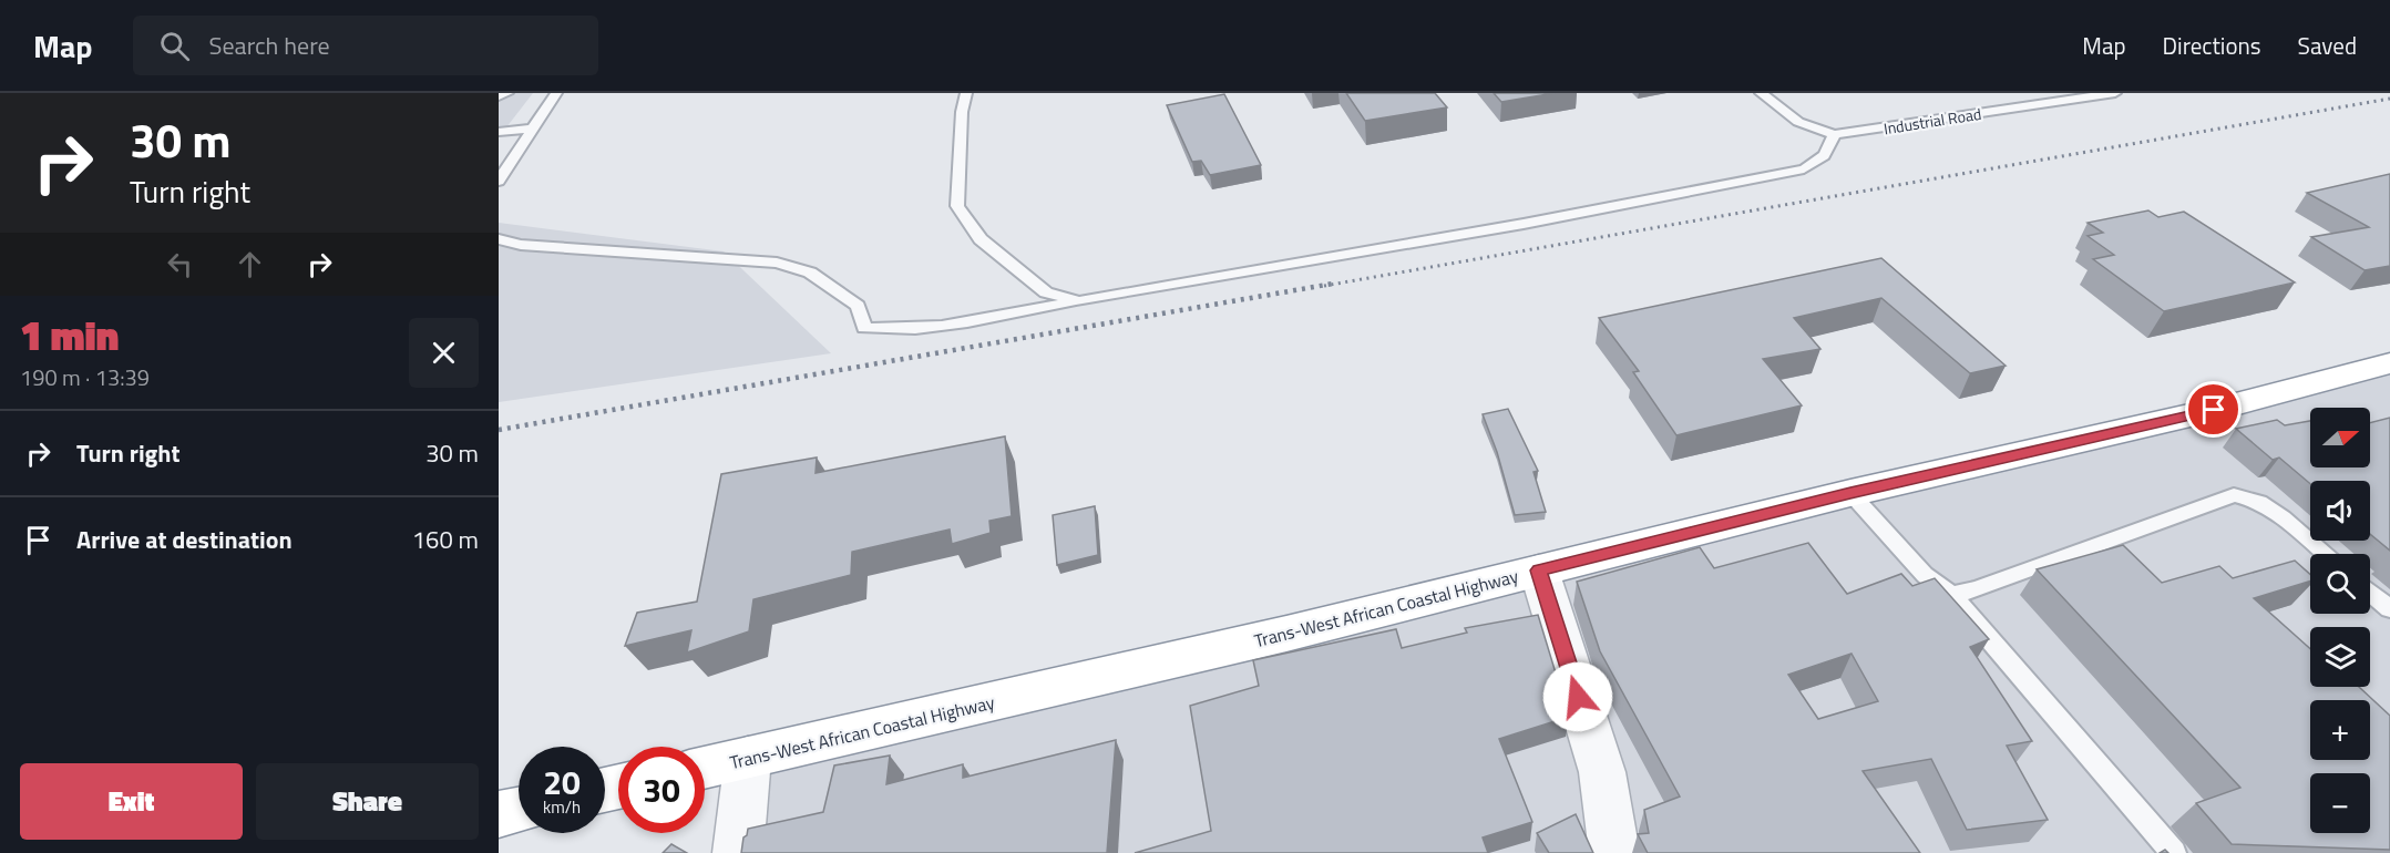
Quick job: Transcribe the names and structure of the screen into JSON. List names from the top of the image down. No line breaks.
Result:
{"streets":{"highway":["Trans-West African Coastal Highway"],"lane":["Industrial Road"]},"north":"right","page":{"header":"Map","search":"Search here","nav":["Map","Directions","Saved"],"turn":["30 m","Turn right"],"heading":["1 min","190 m · 13:39"],"map_buttons":["+","−"],"list":[{"name":"Turn right","value":"30 m"},{"name":"Arrive at destination","value":"160 m"}],"speed":"20 km/h","limit":"30","buttons":["Exit","Share"]}}
